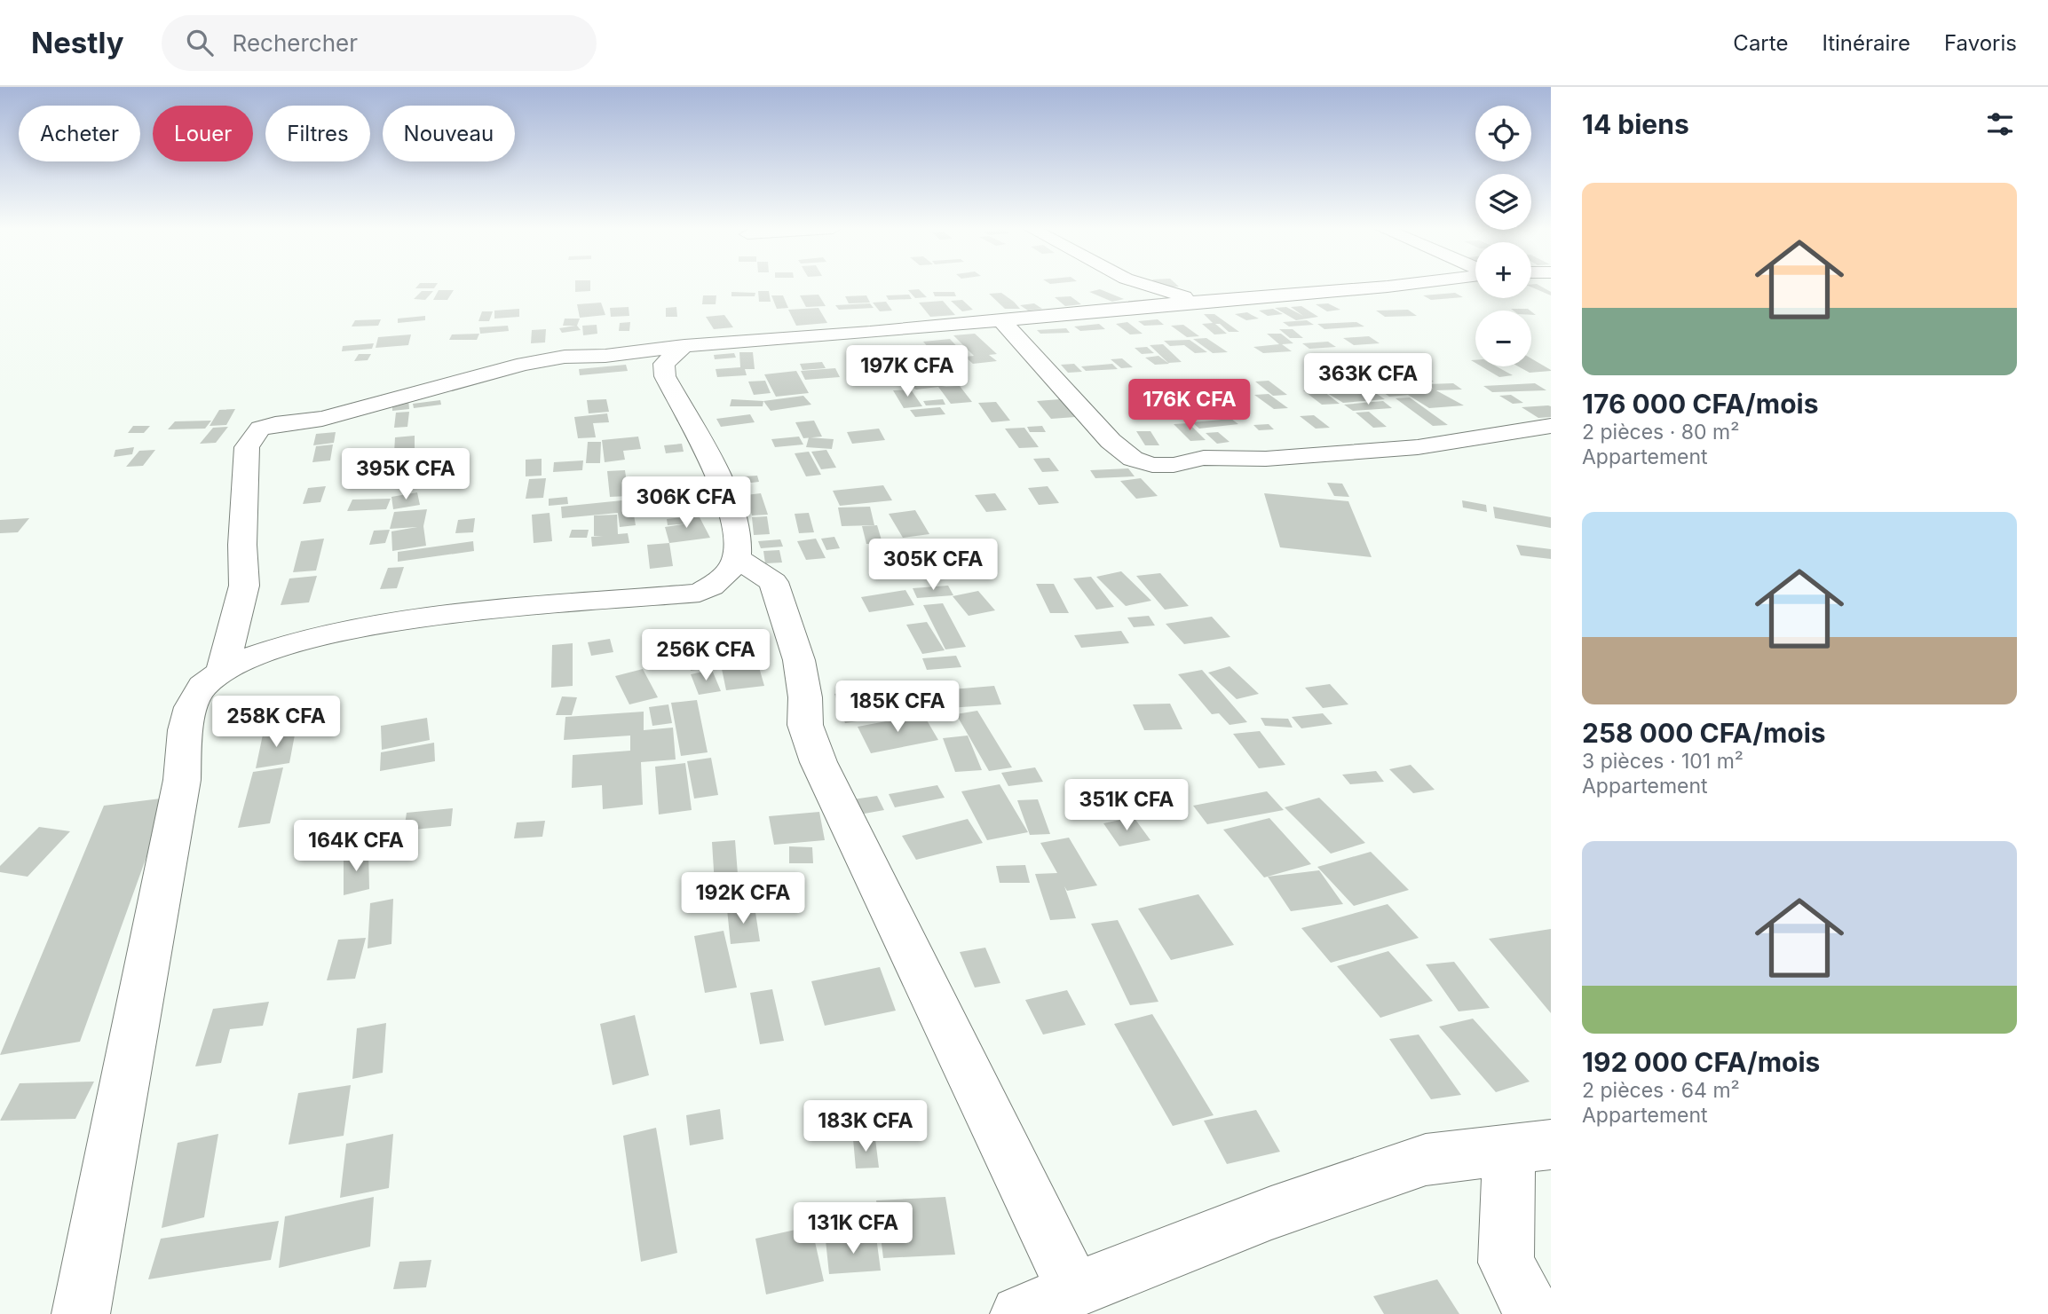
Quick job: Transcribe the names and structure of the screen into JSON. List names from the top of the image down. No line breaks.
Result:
{"page":{"header":"Nestly","search":"Rechercher","nav":["Carte","Itinéraire","Favoris"],"heading":"14 biens","map_buttons":["+","−"],"chip":["Acheter","Louer","Filtres","Nouveau"],"list":[{"name":"176 000 CFA/mois","note":"2 pièces · 80 m² · Appartement"},{"name":"258 000 CFA/mois","note":"3 pièces · 101 m² · Appartement"},{"name":"192 000 CFA/mois","note":"2 pièces · 64 m² · Appartement"}],"price":["197K CFA","363K CFA","176K CFA","395K CFA","306K CFA","305K CFA","256K CFA","185K CFA","258K CFA","351K CFA","164K CFA","192K CFA","183K CFA","131K CFA"]}}
